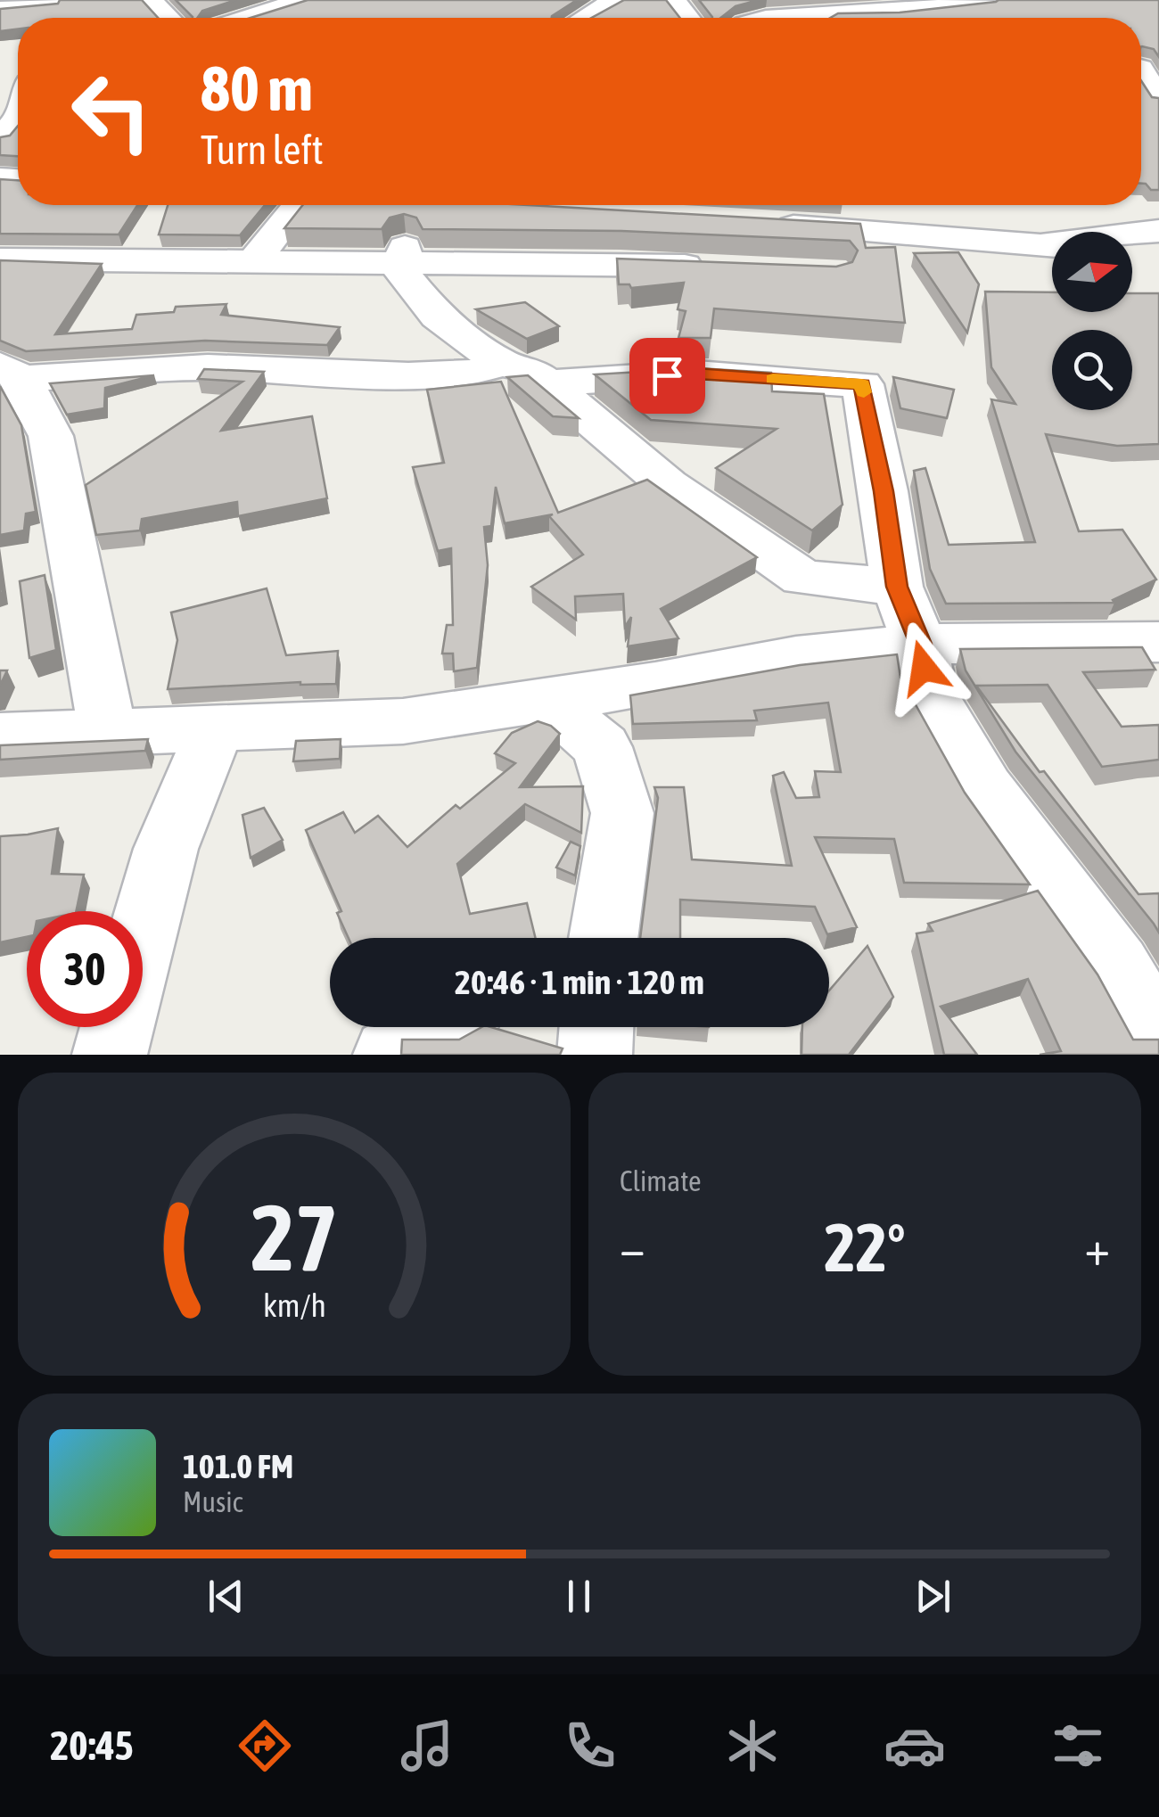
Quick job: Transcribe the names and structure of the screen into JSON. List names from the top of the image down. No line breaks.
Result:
{"north":"right","page":{"turn":["80 m","Turn left"],"limit":"30","trip":"20:46 · 1 min · 120 m","tile":"Climate","heat":["−","22°","+"],"song":["101.0 FM","Music"],"tabs":"20:45","gauge":["27","km/h"]}}
